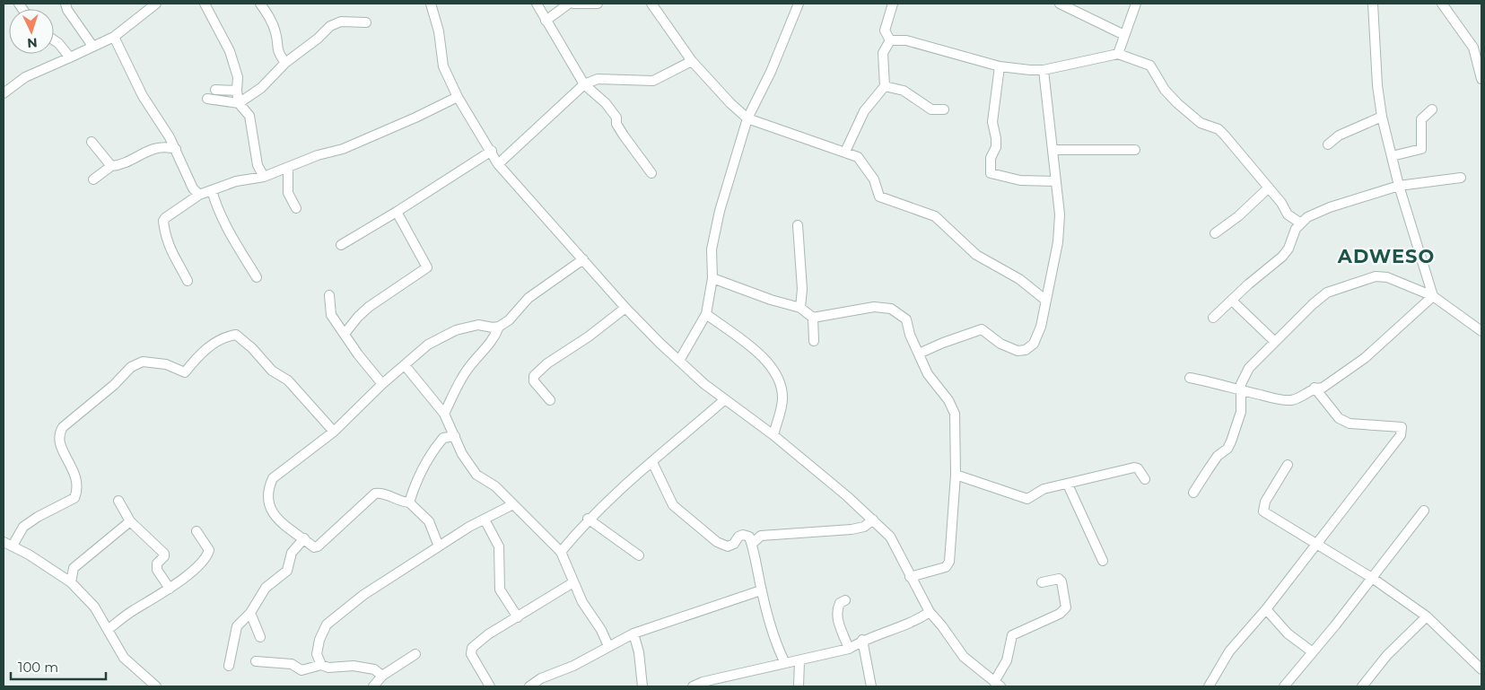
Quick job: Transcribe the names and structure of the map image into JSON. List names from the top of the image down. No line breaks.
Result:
{"districts":["ADWESO"],"scale_bar":"100 m","north":"bottom"}
